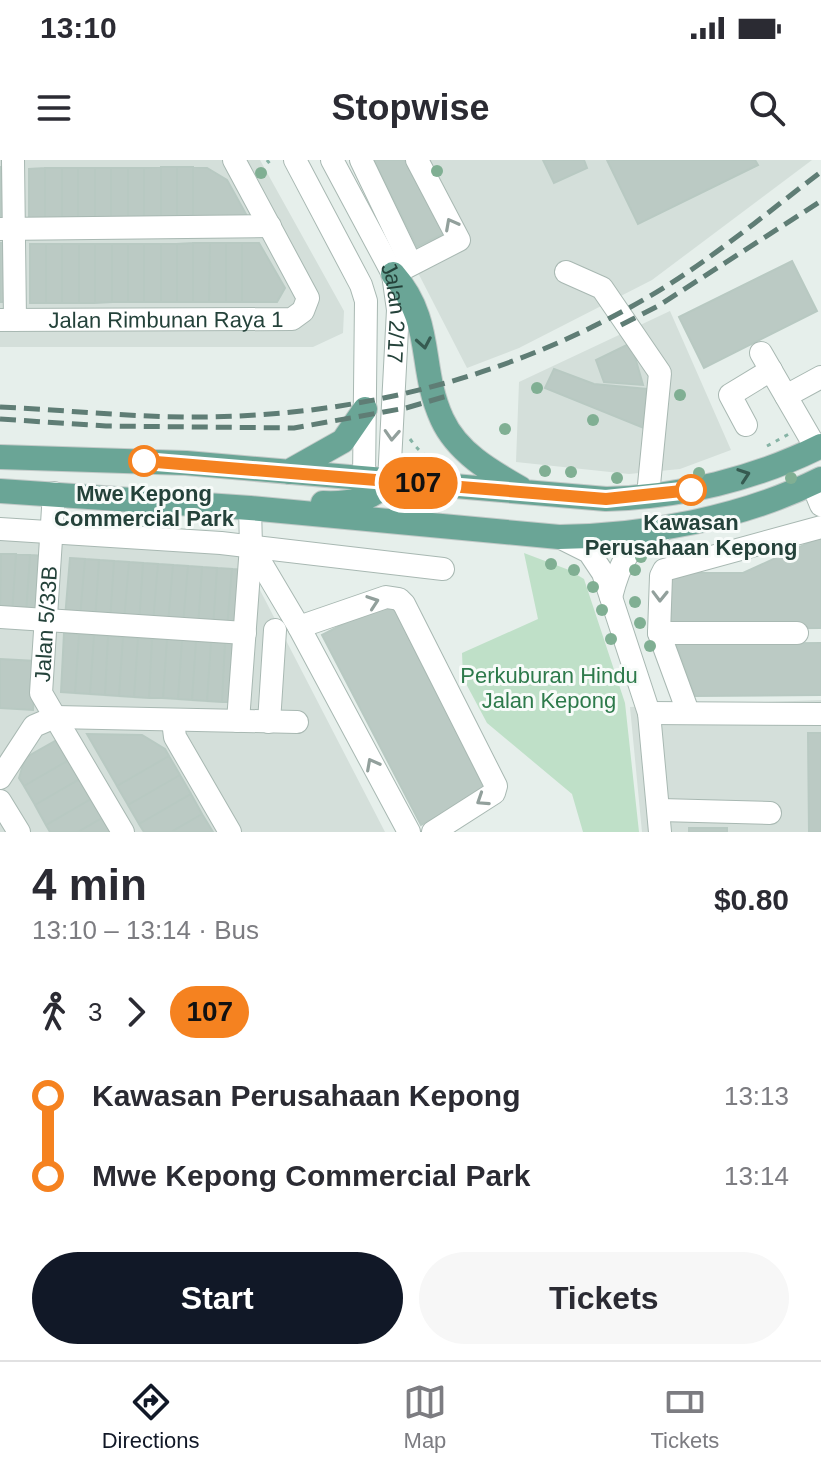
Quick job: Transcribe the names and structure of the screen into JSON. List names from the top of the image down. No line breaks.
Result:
{"streets":{"street":["Jalan 2/17","Jalan Rimbunan Raya 1","Jalan 5/33B"]},"parks":["Perkuburan Hindu Jalan Kepong"],"places":["Mwe Kepong Commercial Park","Kawasan Perusahaan Kepong"],"lines":["bus line 107"],"page":{"status":"13:10","header":"Stopwise","on_map":"107","heading":["4 min","13:10 – 13:14 · Bus","$0.80"],"legs":["3","107"],"list":[{"name":"Kawasan Perusahaan Kepong","value":"13:13"},{"name":"Mwe Kepong Commercial Park","value":"13:14"}],"buttons":["Start","Tickets"],"tabs":["Directions","Map","Tickets"]}}
